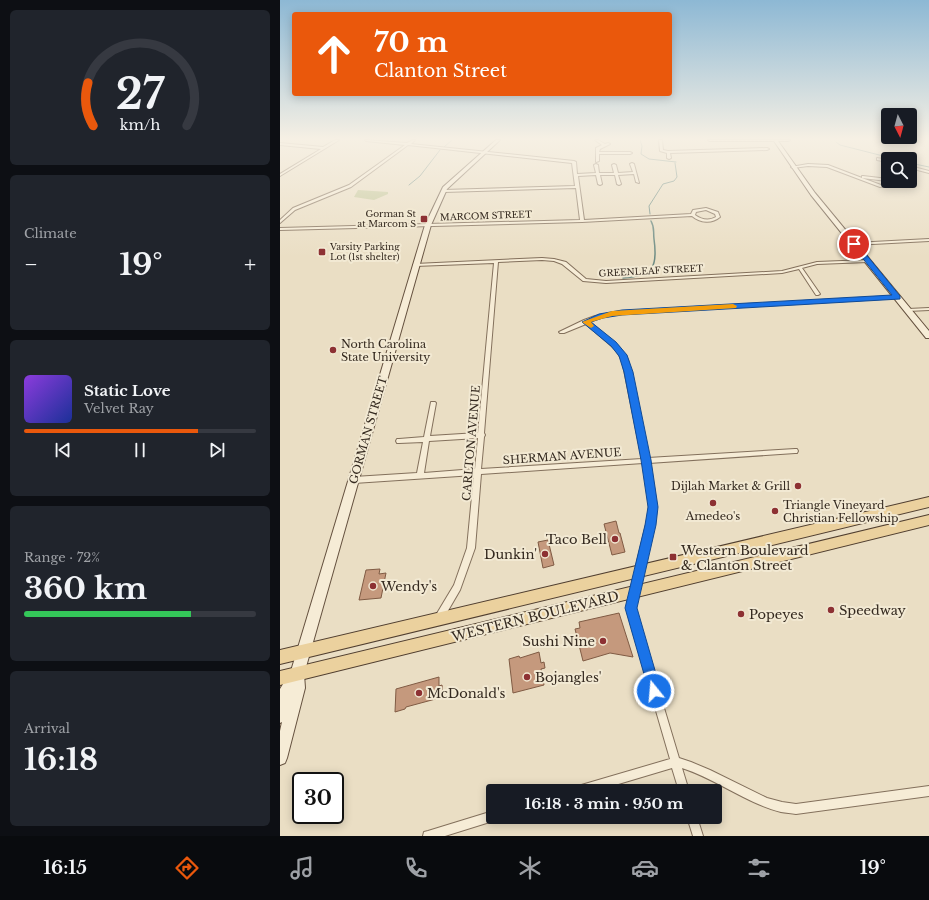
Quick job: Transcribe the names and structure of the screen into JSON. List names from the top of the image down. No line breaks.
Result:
{"streets":{"main road":["GORMAN STREET","WESTERN BOULEVARD"],"street":["MARCOM STREET","GREENLEAF STREET","CARLTON AVENUE","SHERMAN AVENUE"]},"crossings":[["MARCOM STREET","GORMAN STREET"],["GREENLEAF STREET","GORMAN STREET"],["GREENLEAF STREET","CARLTON AVENUE"],["GORMAN STREET","SHERMAN AVENUE"],["GORMAN STREET","WESTERN BOULEVARD"],["CARLTON AVENUE","SHERMAN AVENUE"],["CARLTON AVENUE","WESTERN BOULEVARD"]],"places":{"transit":["Gorman St at Marcom S","Varsity Parking Lot (1st shelter)","Western Boulevard & Clanton Street"],"other":["North Carolina State University","Dijlah Market & Grill","Amedeo's","Triangle Vineyard Christian Fellowship","Taco Bell","Dunkin'","Wendy's","Speedway","Popeyes","Sushi Nine","Bojangles'","McDonald's"]},"north":"bottom","page":{"turn":["70 m","Clanton Street"],"tile":["Climate",["Range · 72%","360 km"],["Arrival","16:18"]],"heat":["−","19°","+"],"song":["Static Love","Velvet Ray"],"limit":"30","trip":"16:18 · 3 min · 950 m","tabs":["16:15","19°"],"gauge":["27","km/h"]}}
